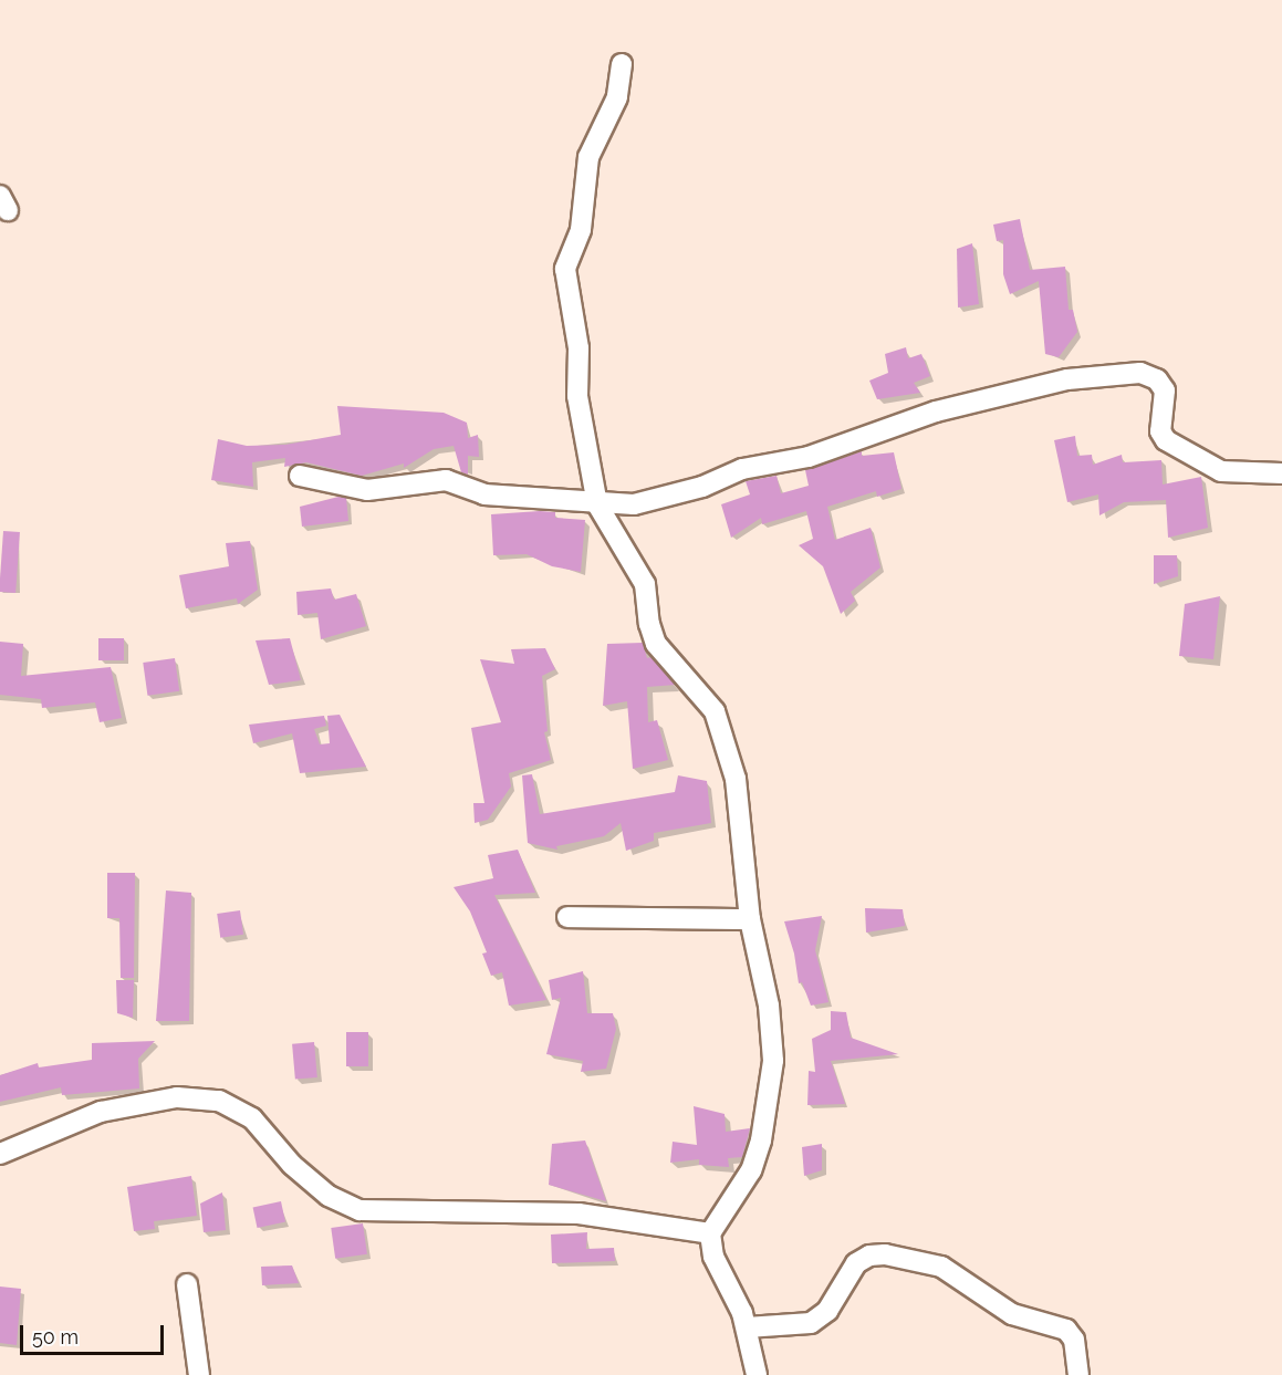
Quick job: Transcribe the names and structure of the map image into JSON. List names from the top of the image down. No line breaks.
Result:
{"scale_bar":"50 m"}
